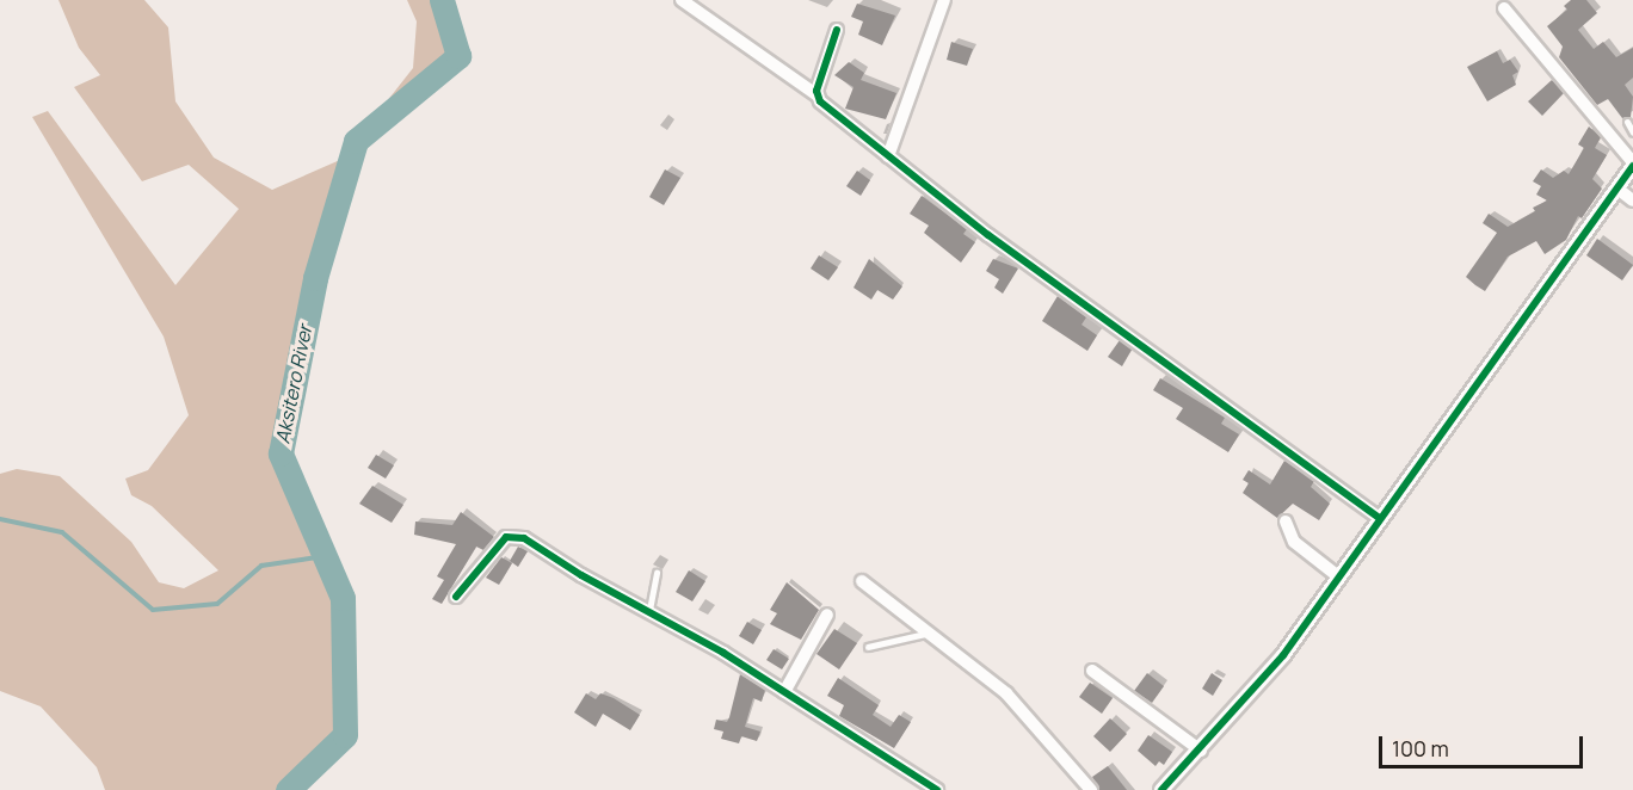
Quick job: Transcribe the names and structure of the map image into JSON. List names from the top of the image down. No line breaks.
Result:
{"water":["Aksitero River"],"scale_bar":"100 m"}
